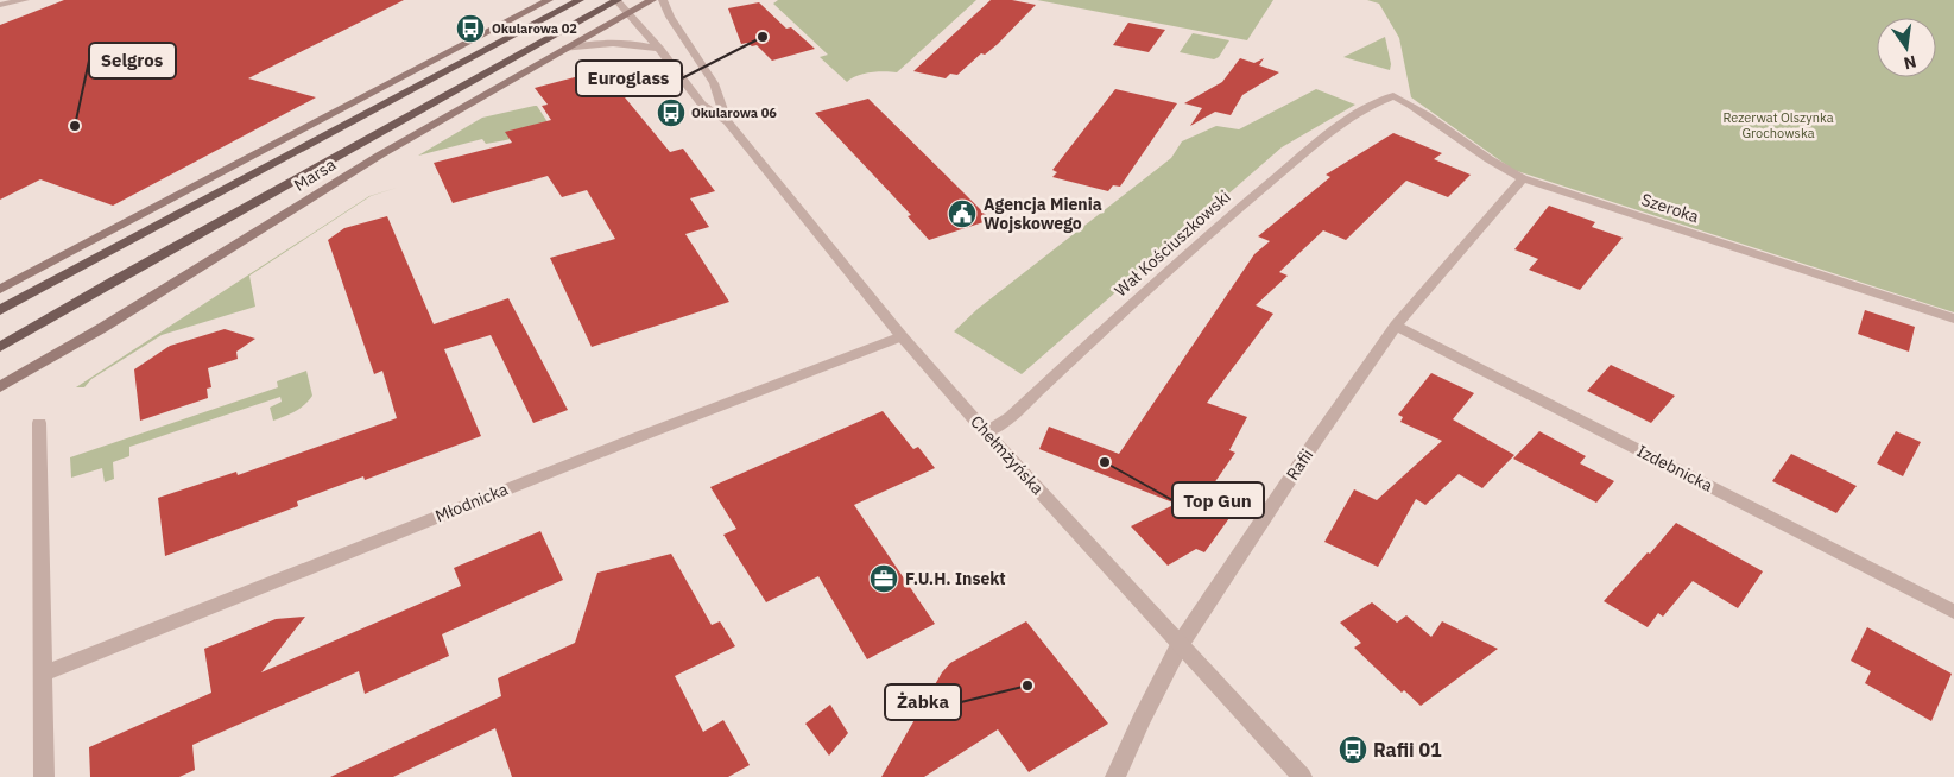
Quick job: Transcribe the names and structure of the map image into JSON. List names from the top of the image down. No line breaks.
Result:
{"streets":{"main road":["Marsa"],"street":["Szeroka","Wał Kościuszkowski","Chełmżyńska","Rafii","Izdebnicka","Młodnicka"]},"crossings":[["Marsa","Chełmżyńska"],["Szeroka","Wał Kościuszkowski"],["Szeroka","Rafii"],["Wał Kościuszkowski","Chełmżyńska"],["Chełmżyńska","Rafii"],["Chełmżyńska","Młodnicka"],["Rafii","Izdebnicka"]],"parks":["Rezerwat Olszynka Grochowska"],"places":{"bus stop":["Okularowa 02","Okularowa 06","Rafii 01"],"other":["Euroglass","Selgros","Top Gun","Żabka"],"public building":["Agencja Mienia Wojskowego"],"office":["F.U.H. Insekt"]},"north":"bottom"}
